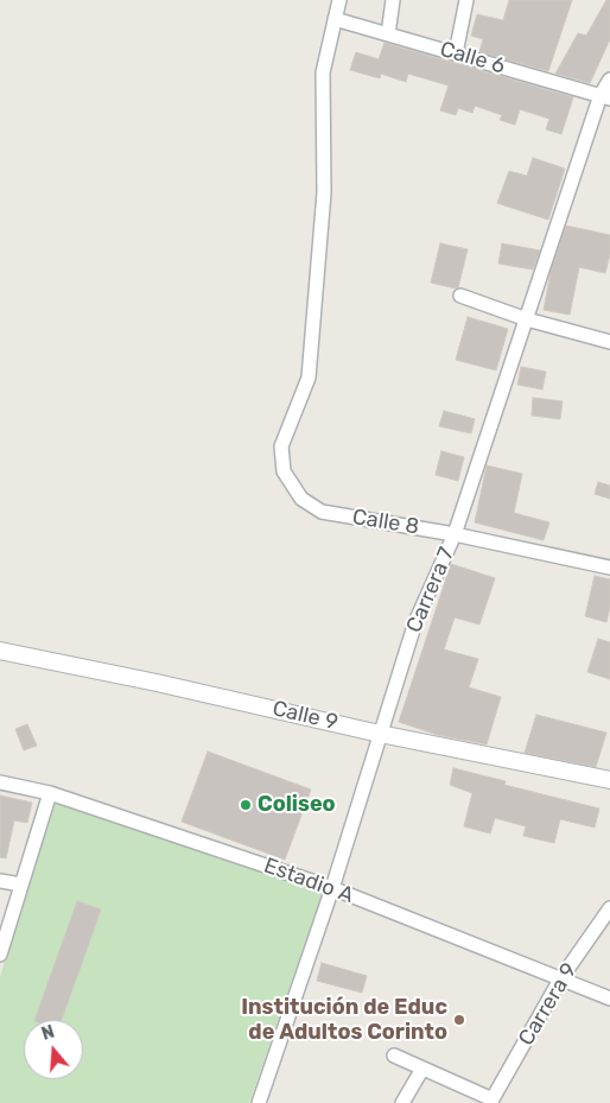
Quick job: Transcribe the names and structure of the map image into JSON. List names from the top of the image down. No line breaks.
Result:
{"streets":{"street":["Calle 6","Calle 8","Carrera 7","Calle 9","Estadio A","Carrera 9"]},"crossings":[["Calle 6","Calle 8"],["Calle 6","Carrera 7"],["Calle 8","Carrera 7"],["Carrera 7","Calle 9"],["Carrera 7","Estadio A"],["Estadio A","Carrera 9"]],"places":["Coliseo","Institución de Educ de Adultos Corinto"],"north":"top"}
